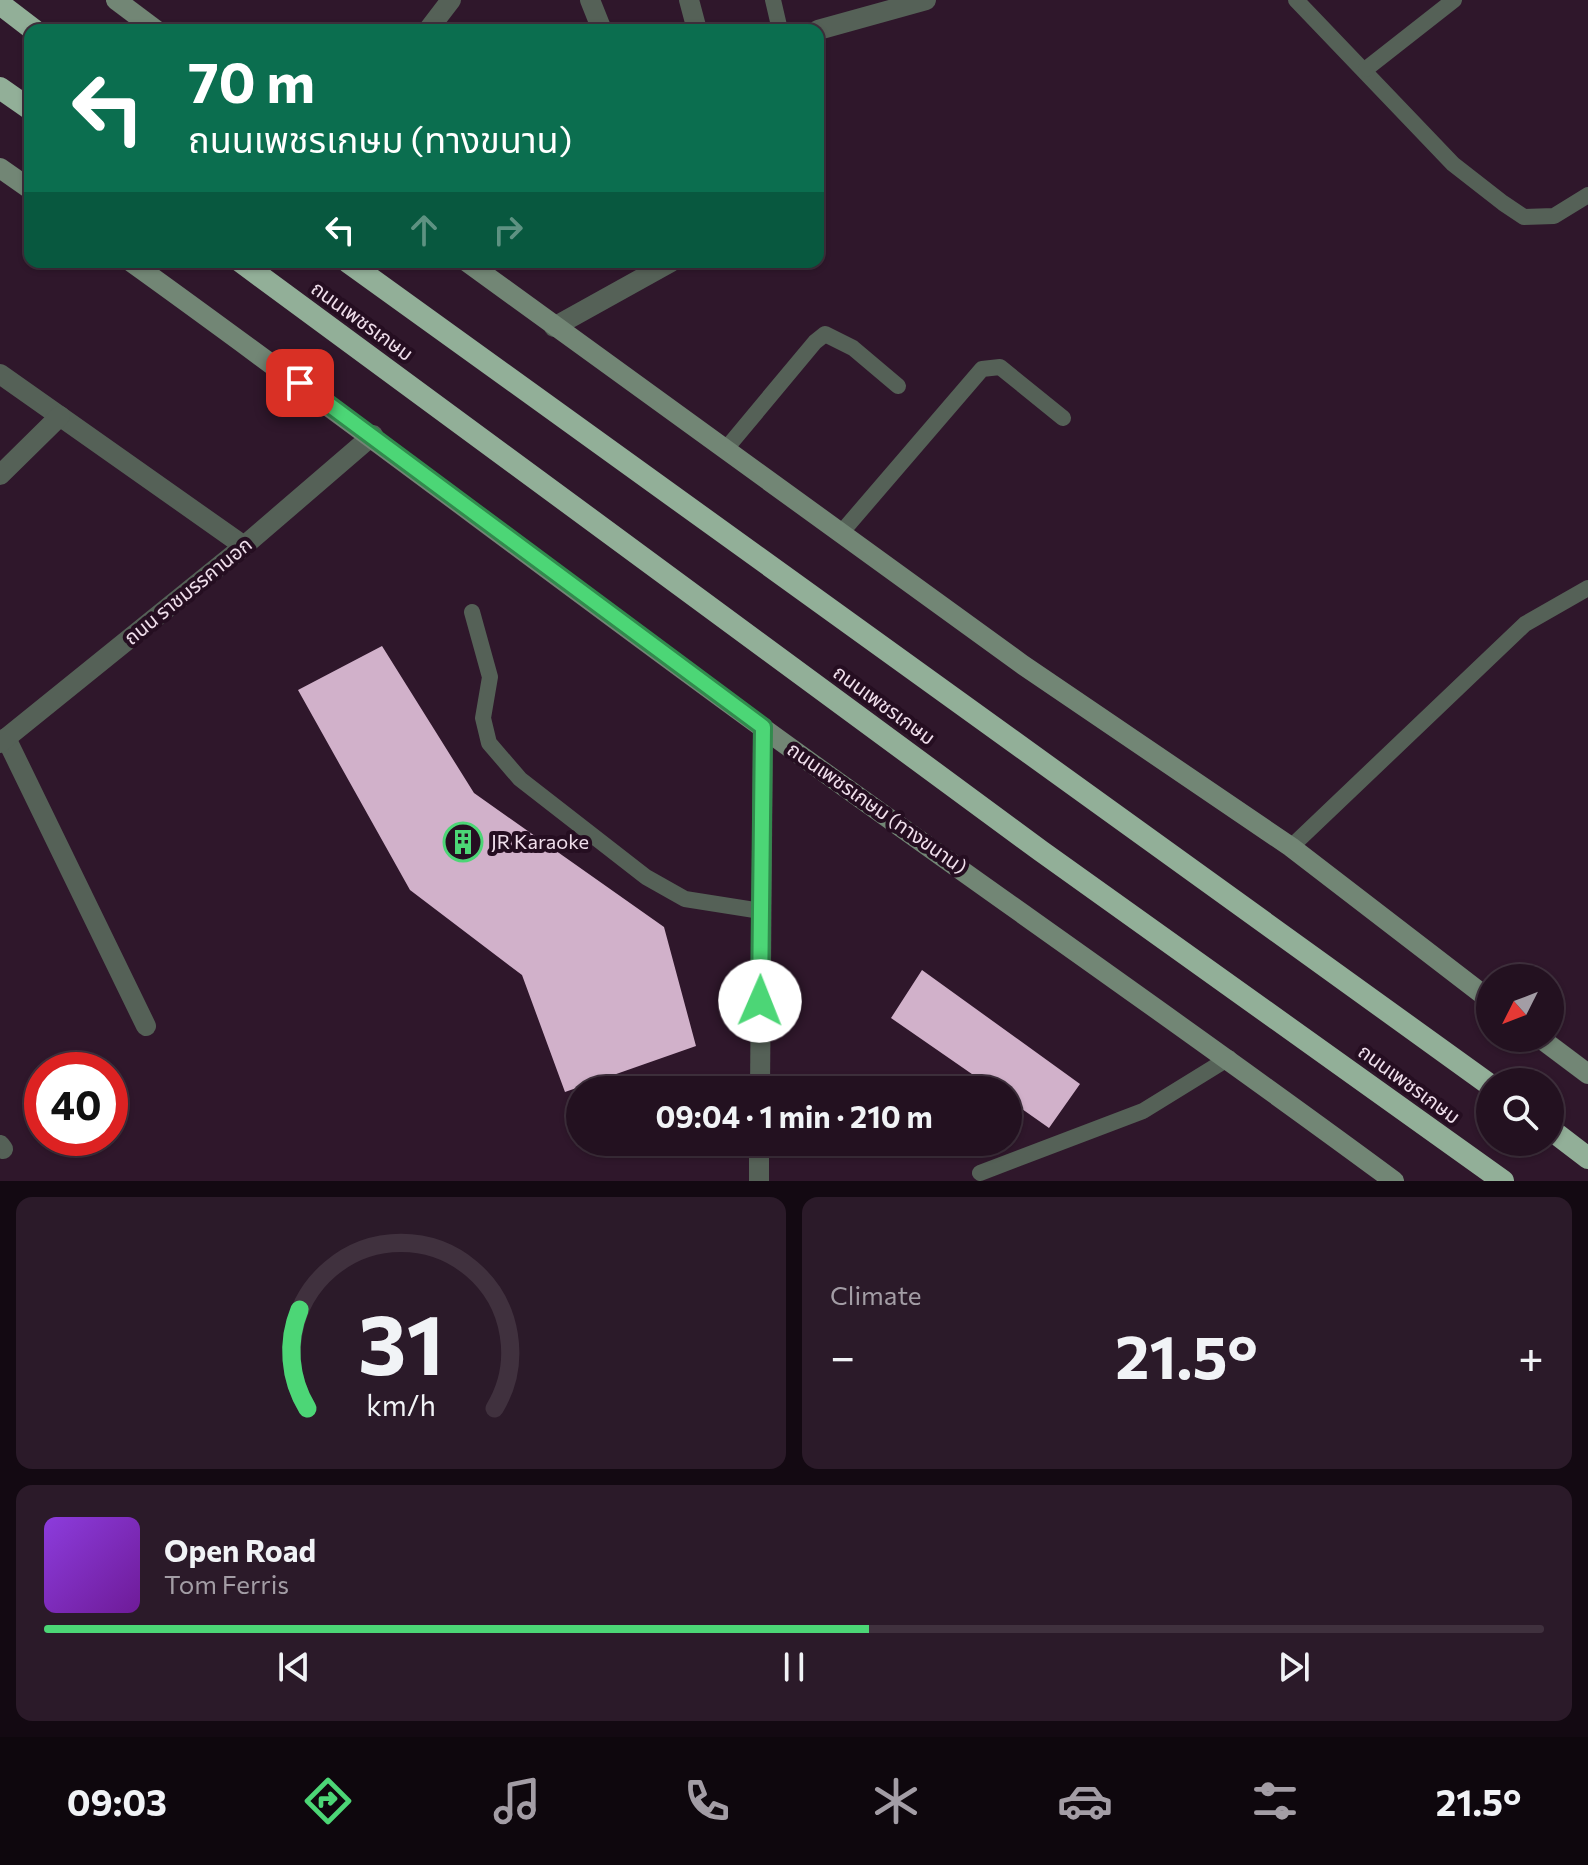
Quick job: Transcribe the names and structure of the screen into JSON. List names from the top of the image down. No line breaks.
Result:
{"streets":{"highway":["ถนนเพชรเกษม"],"main road":["ถนนเพชรเกษม (ทางขนาน)"],"street":["ถนน ราชมรรคานอก"]},"crossings":[["ถนน ราชมรรคานอก","ถนนเพชรเกษม (ทางขนาน)"]],"places":{"building":["JR Karaoke"]},"north":"bottom left","page":{"turn":["70 m","ถนนเพชรเกษม (ทางขนาน)"],"limit":"40","trip":"09:04 · 1 min · 210 m","tile":"Climate","heat":["−","21.5°","+"],"song":["Open Road","Tom Ferris"],"tabs":["09:03","21.5°"],"gauge":["31","km/h"]}}
